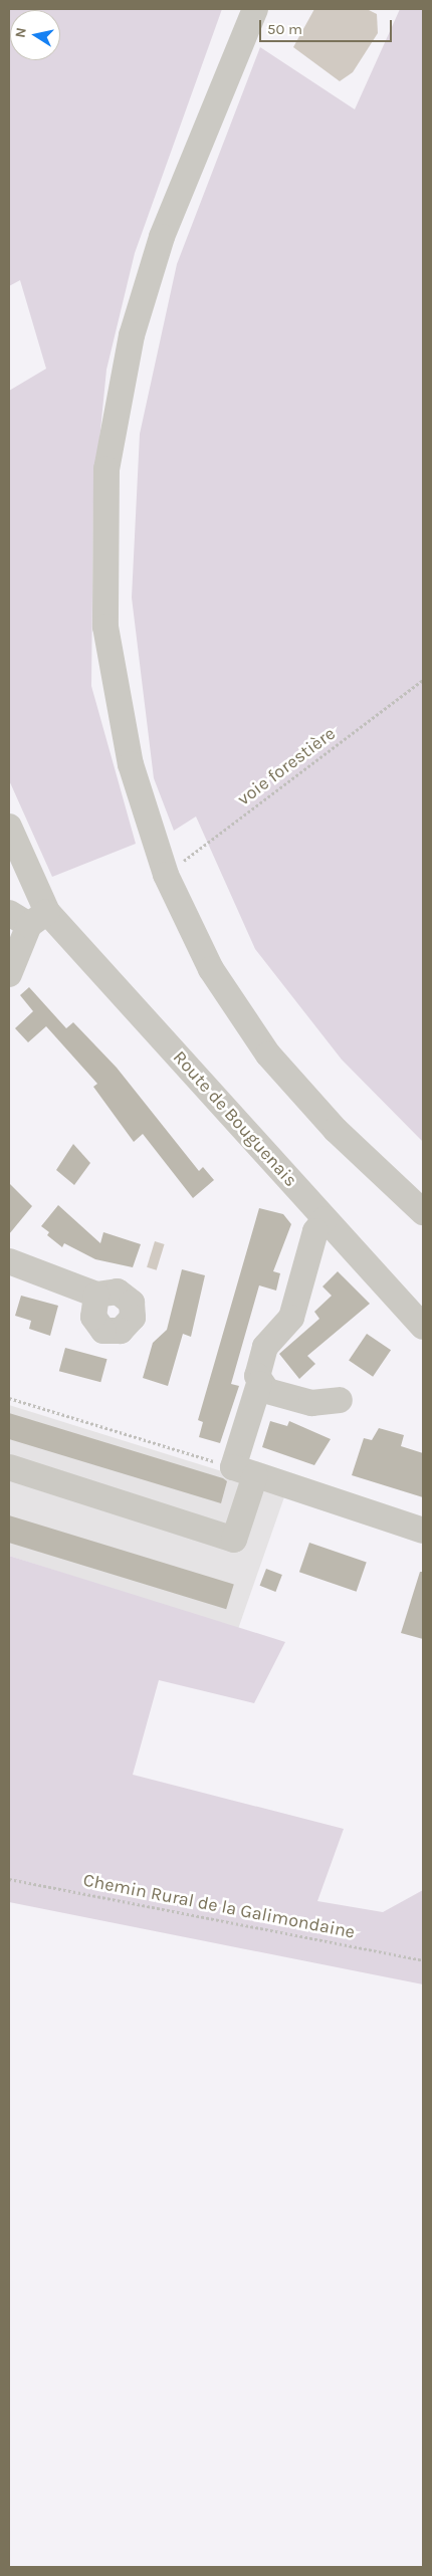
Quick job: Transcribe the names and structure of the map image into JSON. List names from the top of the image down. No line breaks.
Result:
{"streets":{"street":["Route de Bouguenais"],"path":["voie forestière","Chemin Rural de la Galimondaine"]},"scale_bar":"50 m","north":"left"}
